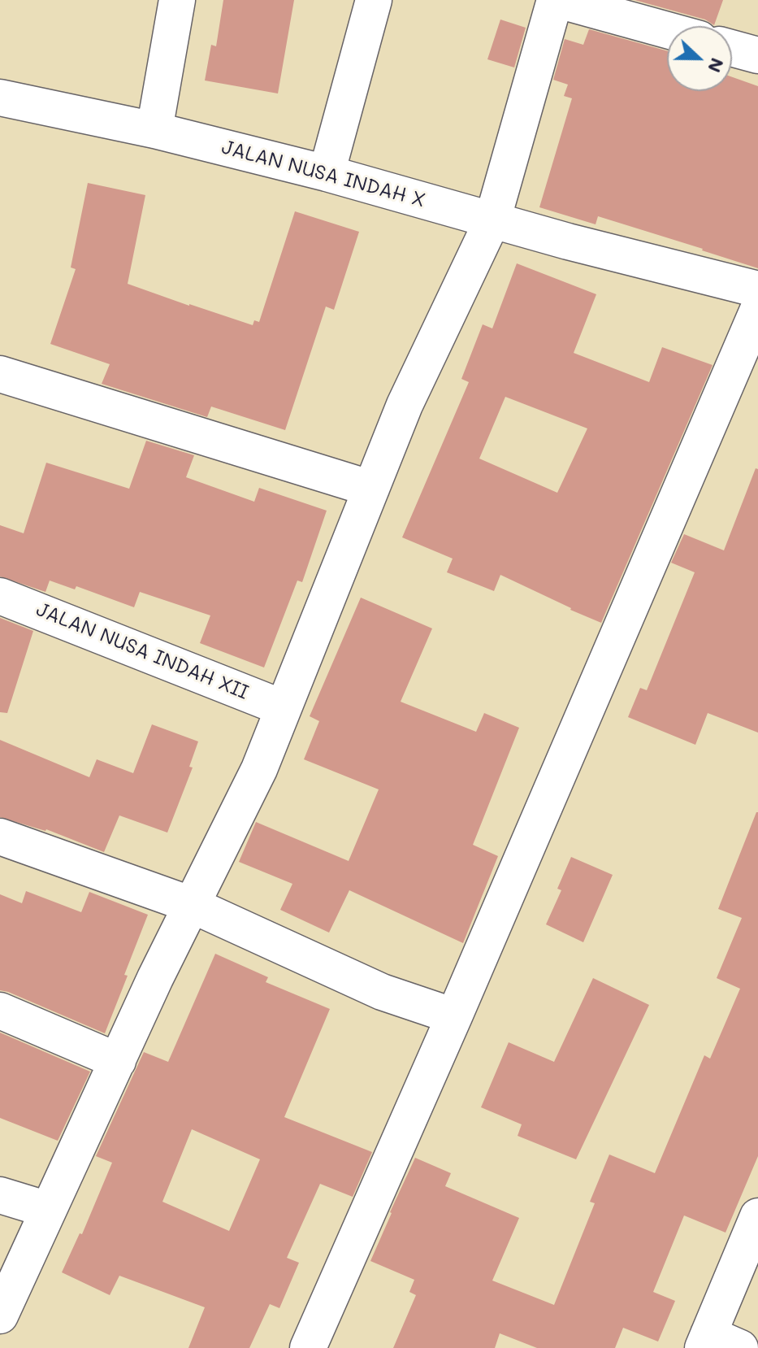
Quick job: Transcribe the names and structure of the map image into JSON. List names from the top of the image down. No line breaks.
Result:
{"streets":{"street":["JALAN NUSA INDAH X","JALAN NUSA INDAH XII"]},"north":"right"}
